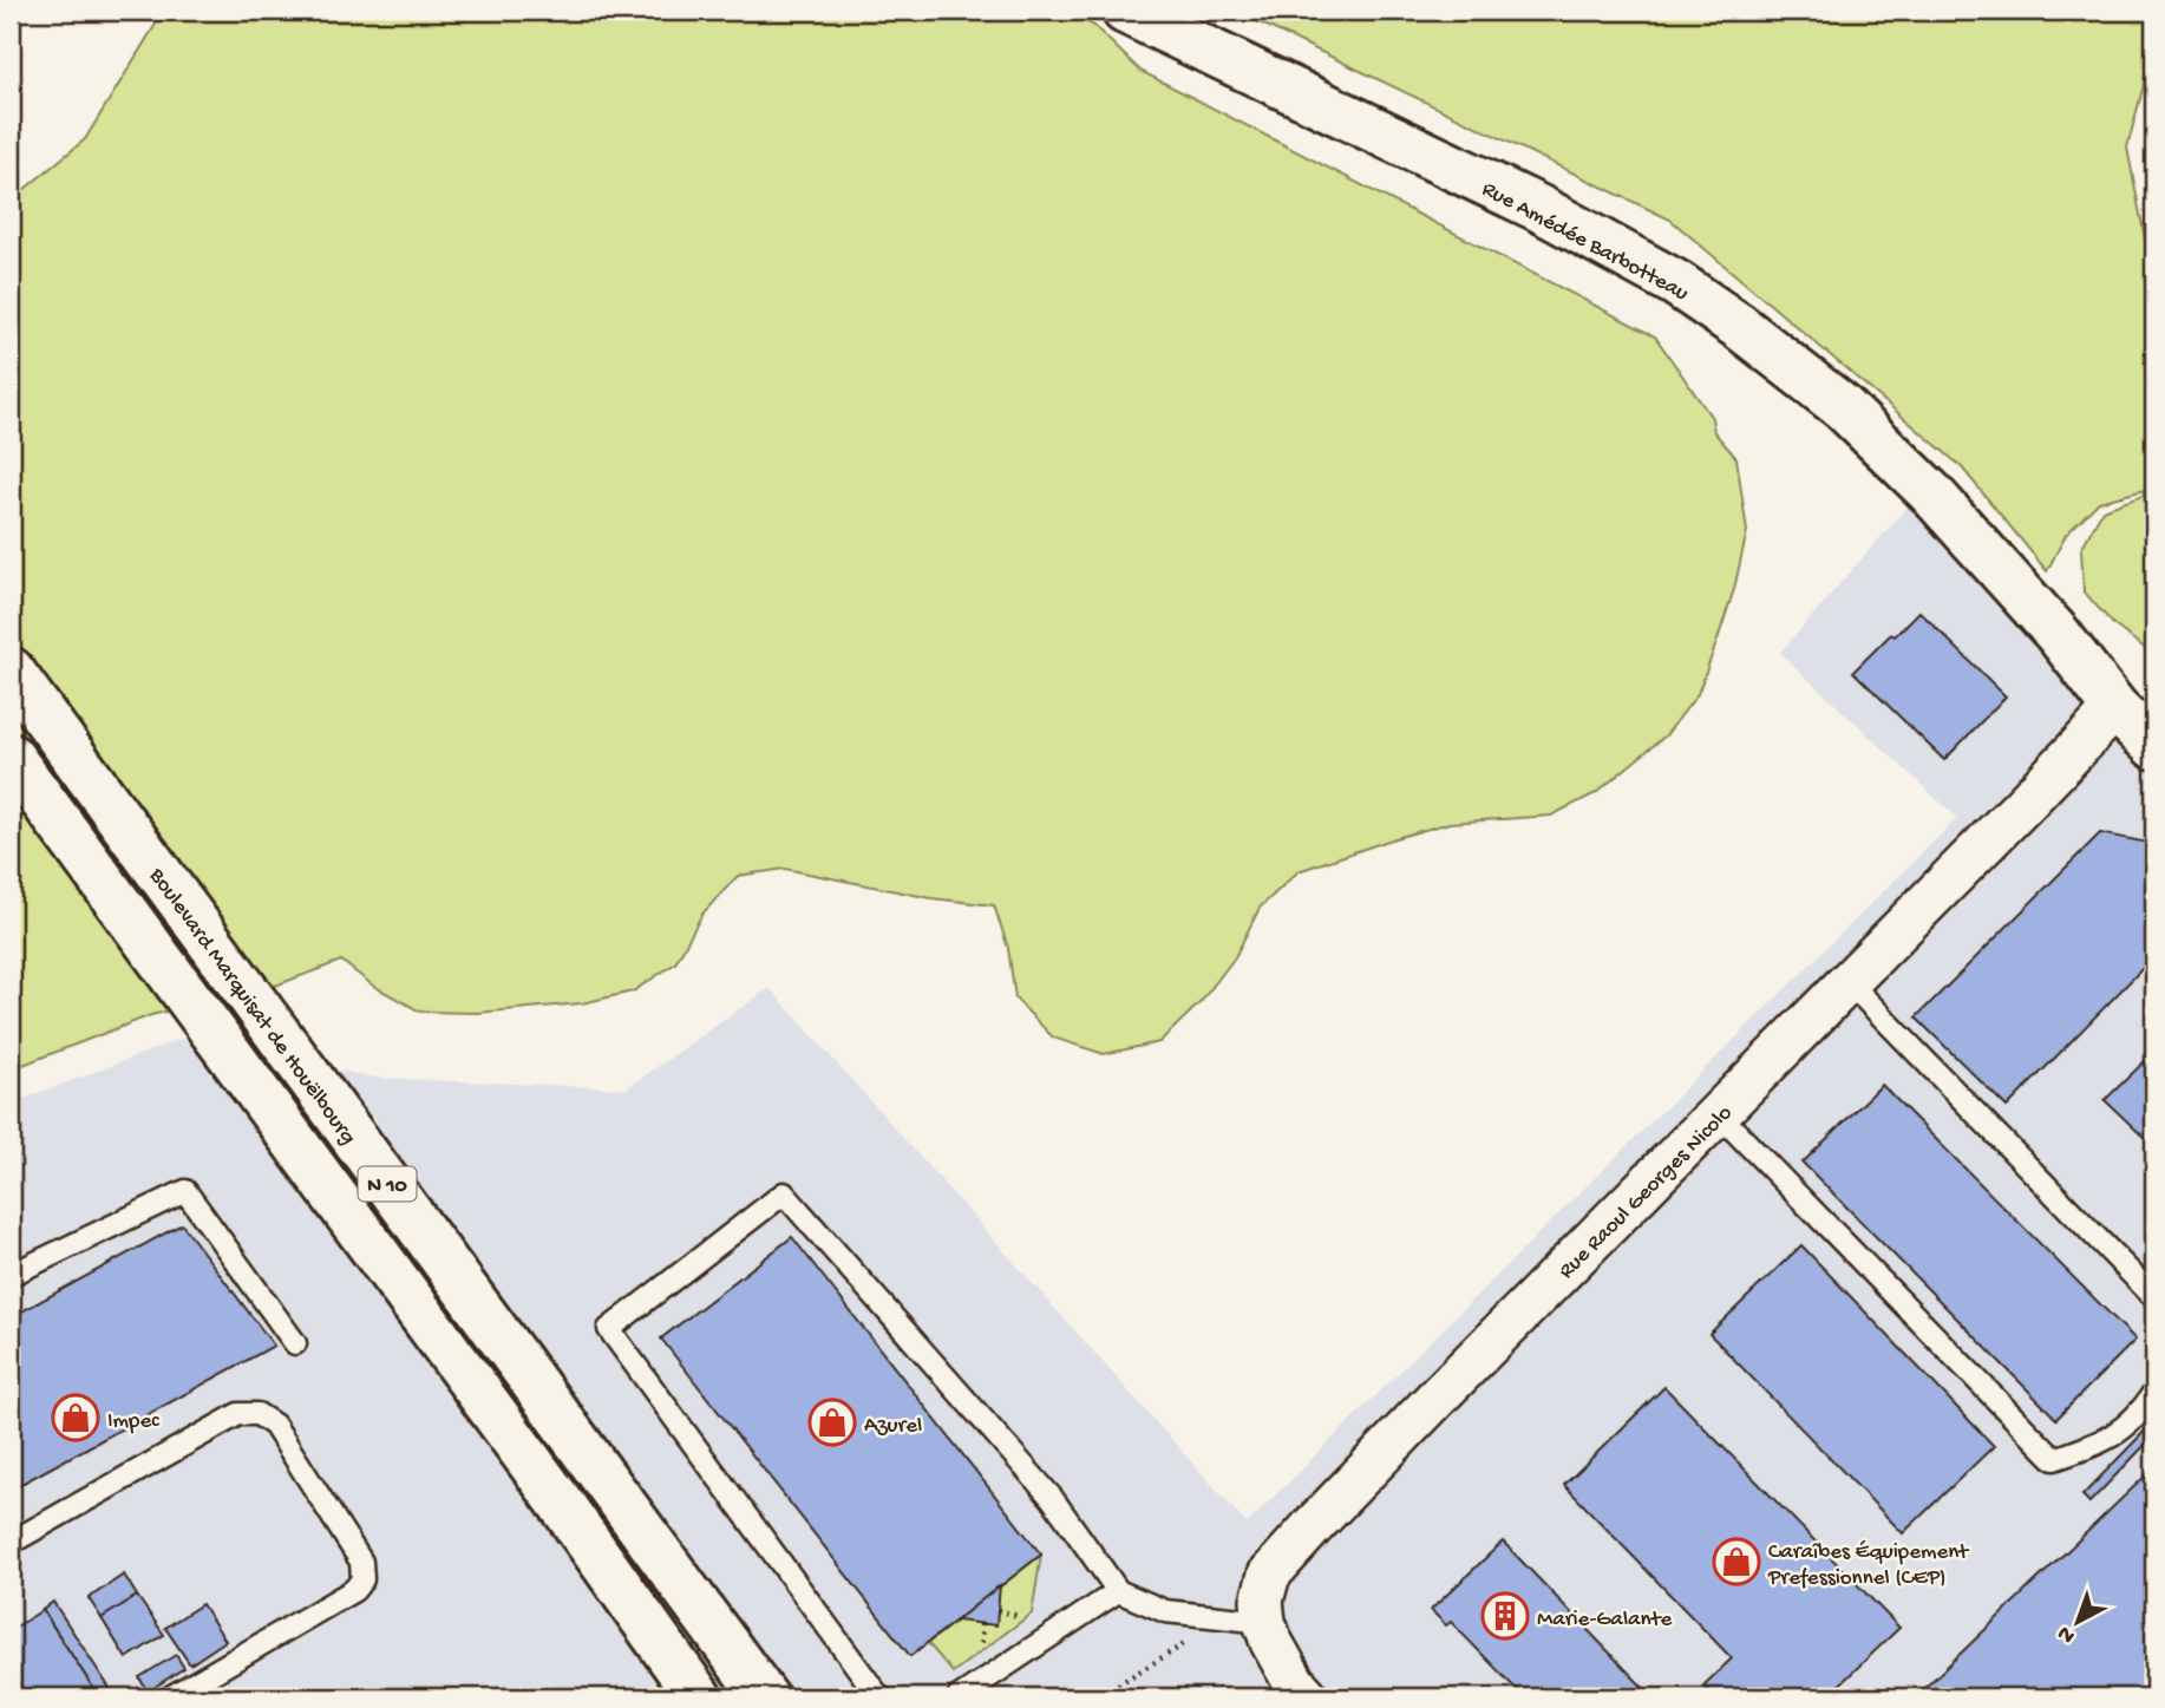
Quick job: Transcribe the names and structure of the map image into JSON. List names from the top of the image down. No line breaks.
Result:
{"streets":{"main road":["Rue Amédée Barbotteau","Boulevard Marquisat de Houëlbourg","N 10"],"street":["Rue Raoul Georges Nicolo"]},"crossings":[["Rue Amédée Barbotteau","Rue Raoul Georges Nicolo"]],"places":{"shop":["Impec","Azurel","Caraîbes Équipement Prefessionnel (CEP)"],"building":["Marie-Galante"]},"north":"bottom left"}
